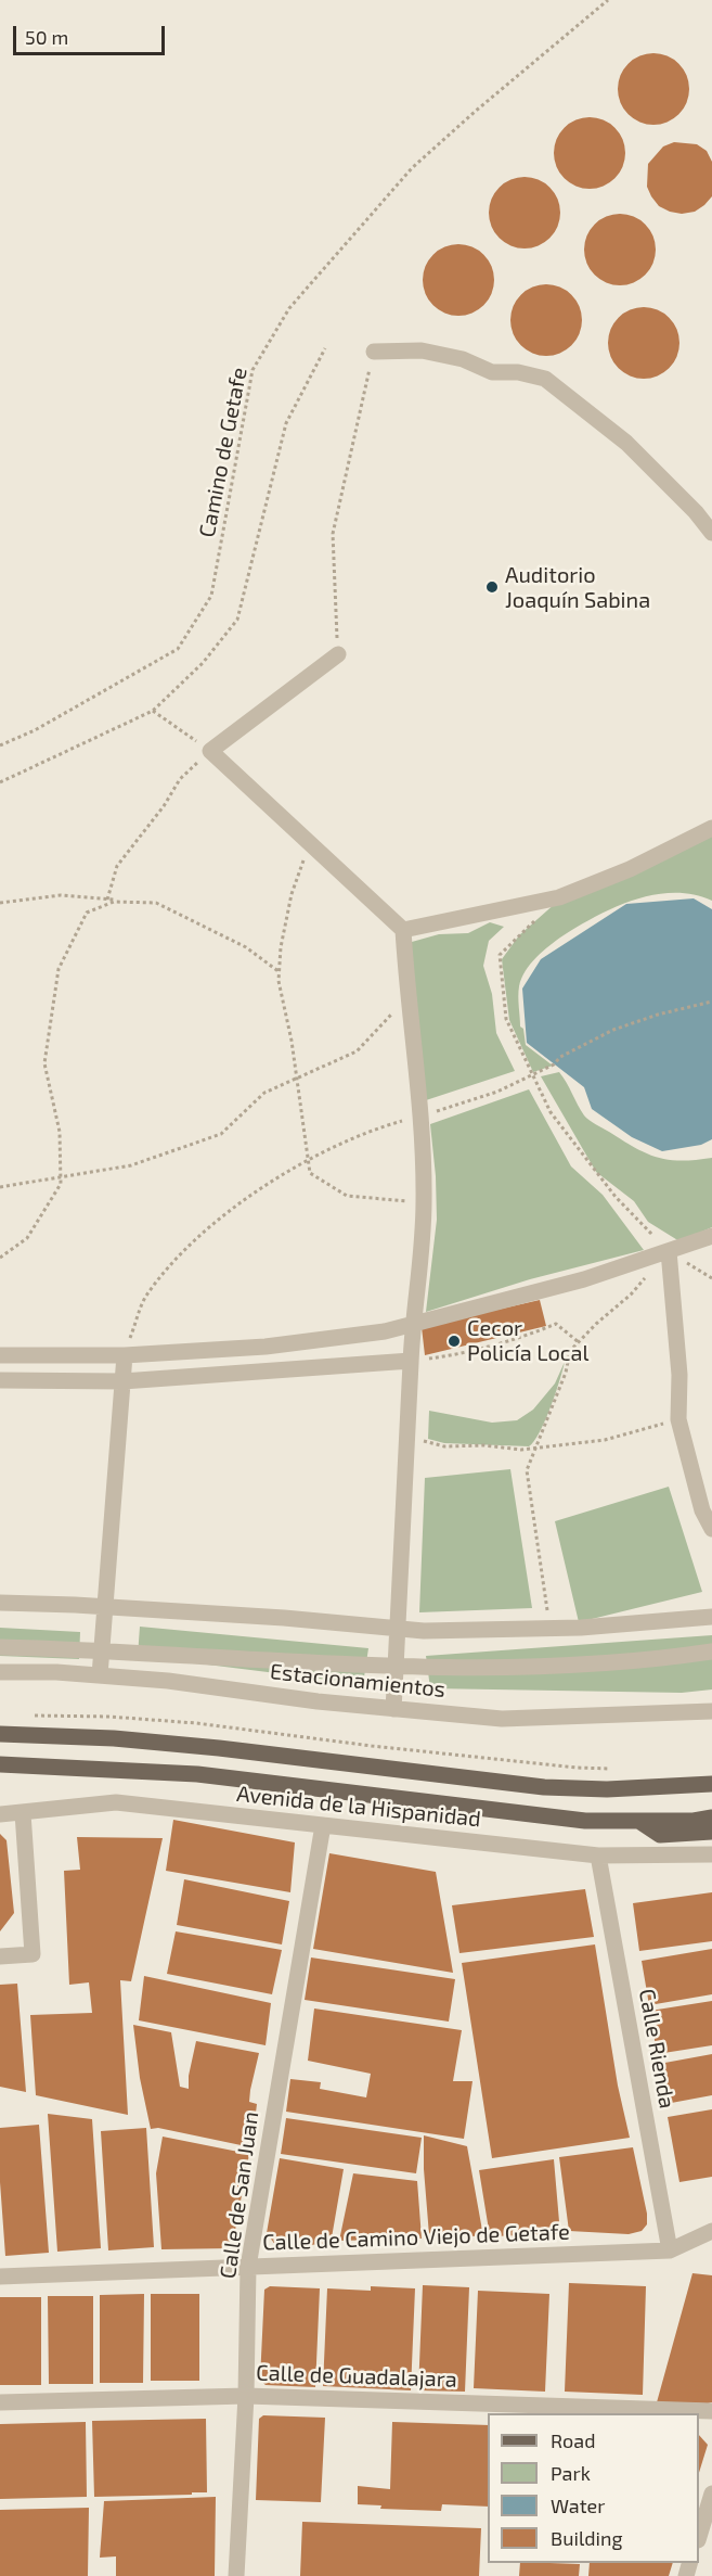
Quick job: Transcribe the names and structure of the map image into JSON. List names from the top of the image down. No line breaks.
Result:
{"streets":{"main road":["Avenida de la Hispanidad"],"street":["Estacionamientos","Calle Rienda","Calle de San Juan","Calle de Camino Viejo de Getafe","Calle de Guadalajara"],"path":["Camino de Getafe"]},"crossings":[["Avenida de la Hispanidad","Calle Rienda"],["Avenida de la Hispanidad","Calle de San Juan"],["Calle Rienda","Calle de Camino Viejo de Getafe"],["Calle de San Juan","Calle de Camino Viejo de Getafe"],["Calle de San Juan","Calle de Guadalajara"]],"places":["Auditorio Joaquín Sabina","Cecor Policía Local"],"legend":["Road","Park","Water","Building"],"scale_bar":"50 m"}
